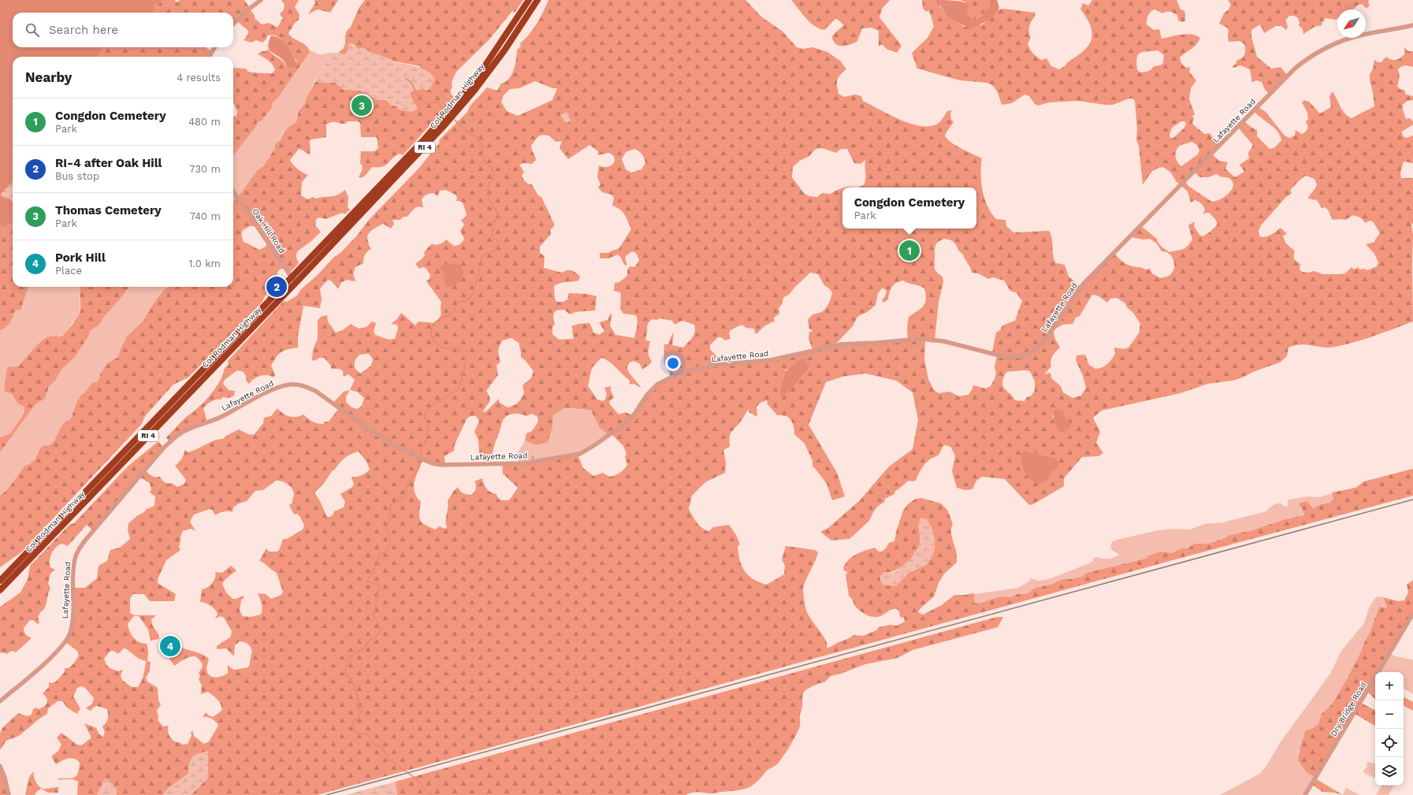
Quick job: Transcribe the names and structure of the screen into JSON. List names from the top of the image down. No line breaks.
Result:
{"streets":{"highway":["Col Rodman Highway","RI 4"],"street":["Lafayette Road","Oak Hill Road","Dry Bridge Road"]},"crossings":[["Col Rodman Highway","Oak Hill Road"]],"north":"bottom left","page":{"search":"Search here","heading":["Nearby","4 results"],"pins":["3","1","2","4"],"list":[{"mark":"1","name":"Congdon Cemetery","note":"Park","value":"480 m"},{"mark":"2","name":"RI-4 after Oak Hill","note":"Bus stop","value":"730 m"},{"mark":"3","name":"Thomas Cemetery","note":"Park","value":"740 m"},{"mark":"4","name":"Pork Hill","note":"Place","value":"1.0 km"}],"popup":["Congdon Cemetery","Park"],"map_buttons":["+","−"]}}
